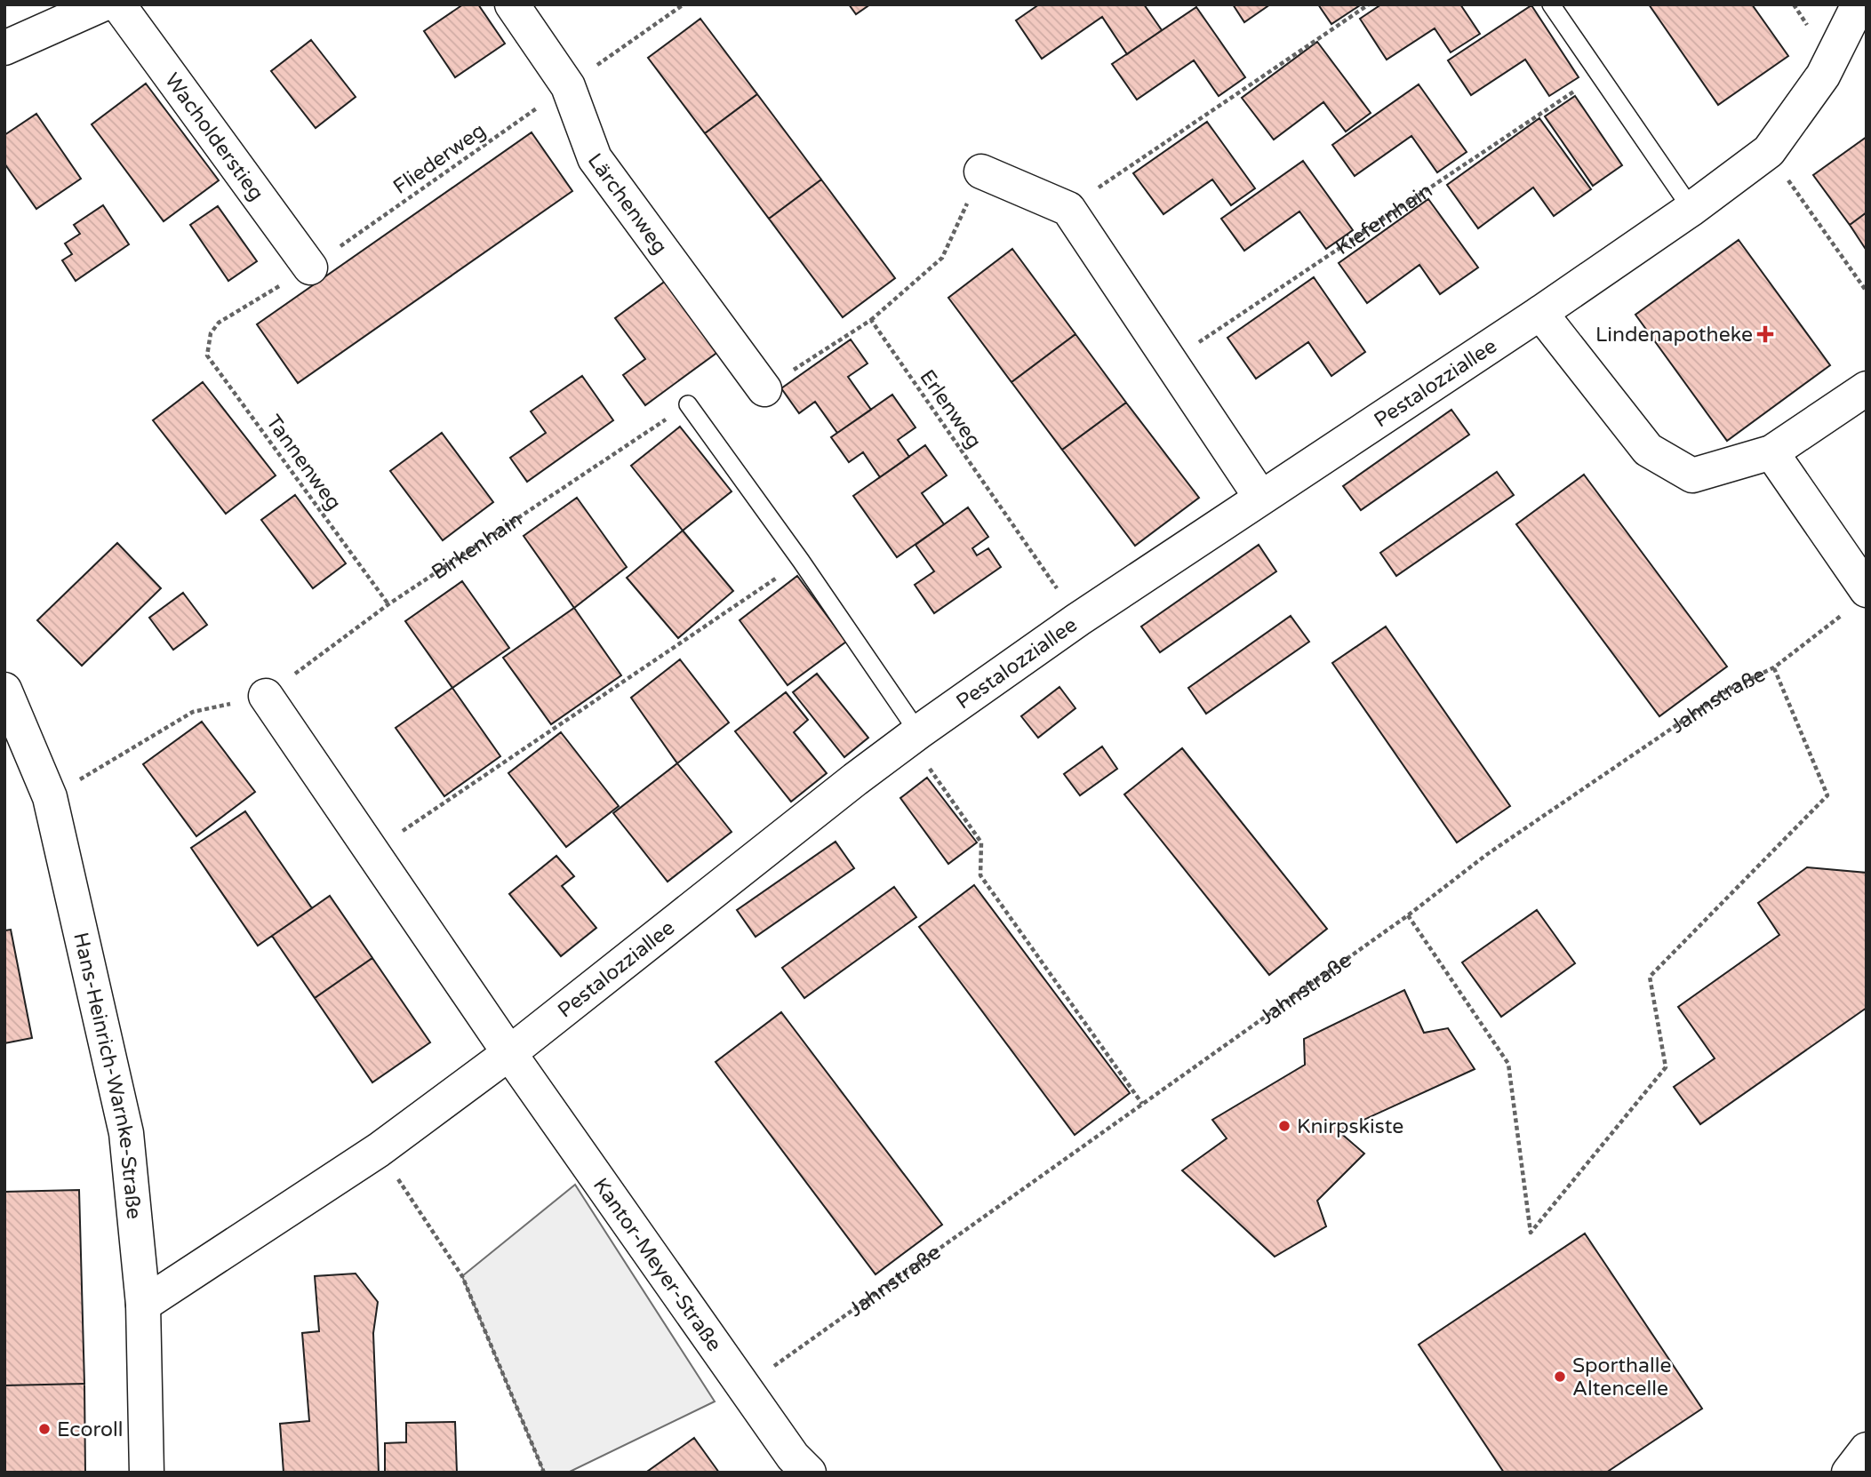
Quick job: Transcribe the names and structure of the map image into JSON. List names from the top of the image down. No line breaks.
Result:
{"streets":{"street":["Wacholderstieg","Lärchenweg","Pestalozziallee","Hans-Heinrich-Warnke-Straße","Kantor-Meyer-Straße"],"path":["Fliederweg","Kiefernhain","Erlenweg","Tannenweg","Birkenhain","Jahnstraße"]},"crossings":[["Wacholderstieg","Fliederweg"],["Fliederweg","Lärchenweg"],["Fliederweg","Tannenweg"],["Pestalozziallee","Erlenweg"],["Pestalozziallee","Hans-Heinrich-Warnke-Straße"],["Pestalozziallee","Kantor-Meyer-Straße"],["Tannenweg","Birkenhain"],["Jahnstraße","Kantor-Meyer-Straße"]],"places":{"health":["Lindenapotheke"],"other":["Knirpskiste","Sporthalle Altencelle","Ecoroll"]}}
